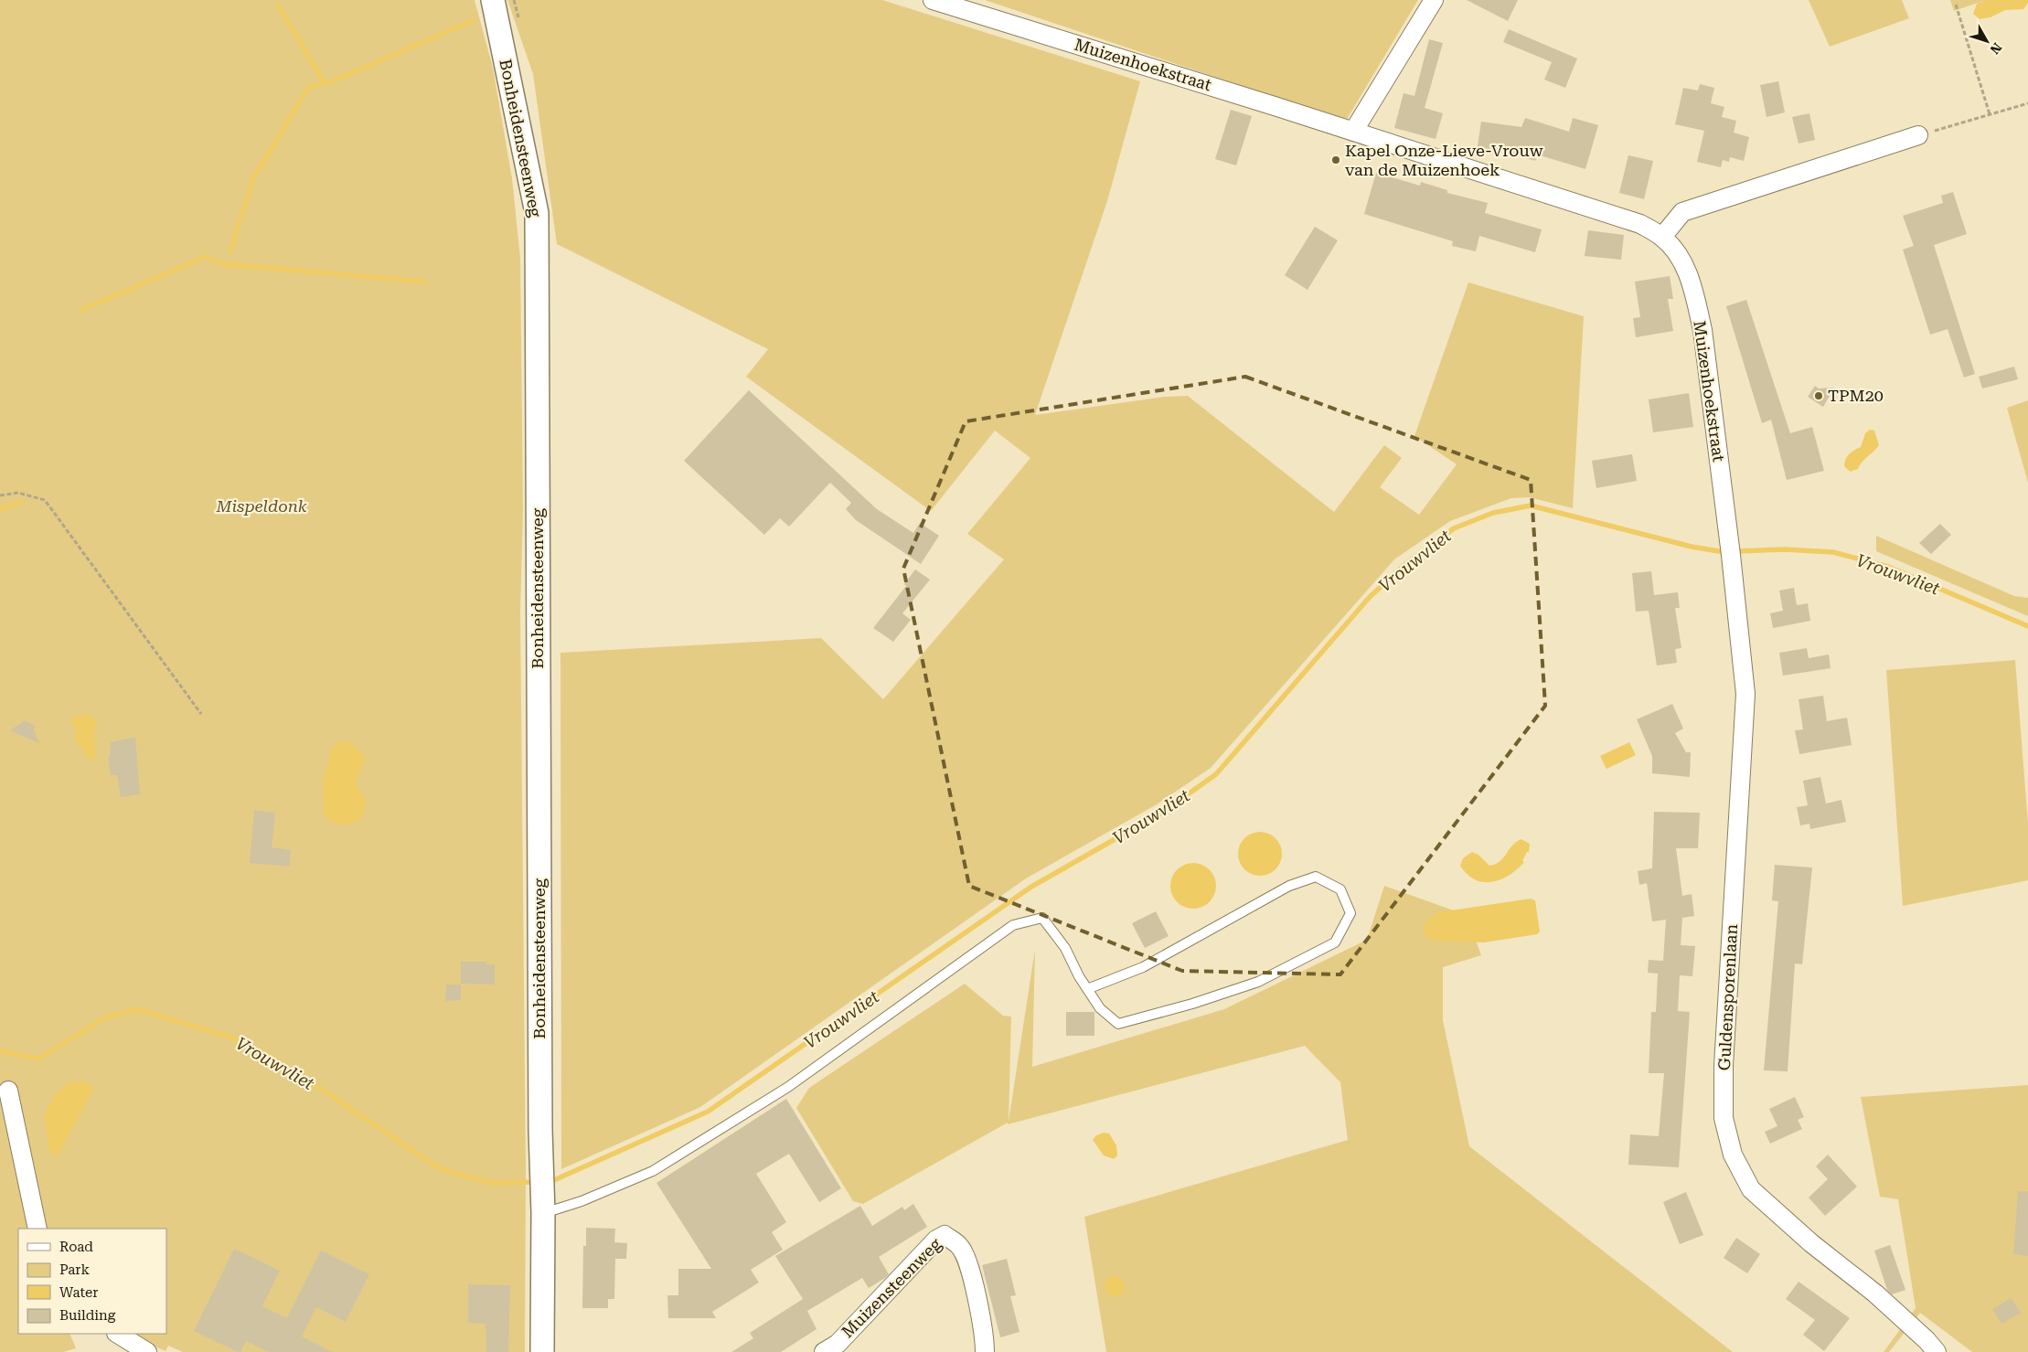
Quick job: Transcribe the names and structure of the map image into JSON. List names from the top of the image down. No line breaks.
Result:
{"streets":{"street":["Muizenhoekstraat","Bonheidensteenweg","Guldensporenlaan","Muizensteenweg"]},"crossings":[["Muizenhoekstraat","Guldensporenlaan"]],"water":["Vrouwvliet"],"parks":["Mispeldonk"],"places":["Kapel Onze-Lieve-Vrouw van de Muizenhoek","TPM20"],"legend":["Road","Park","Water","Building"],"north":"bottom right"}
